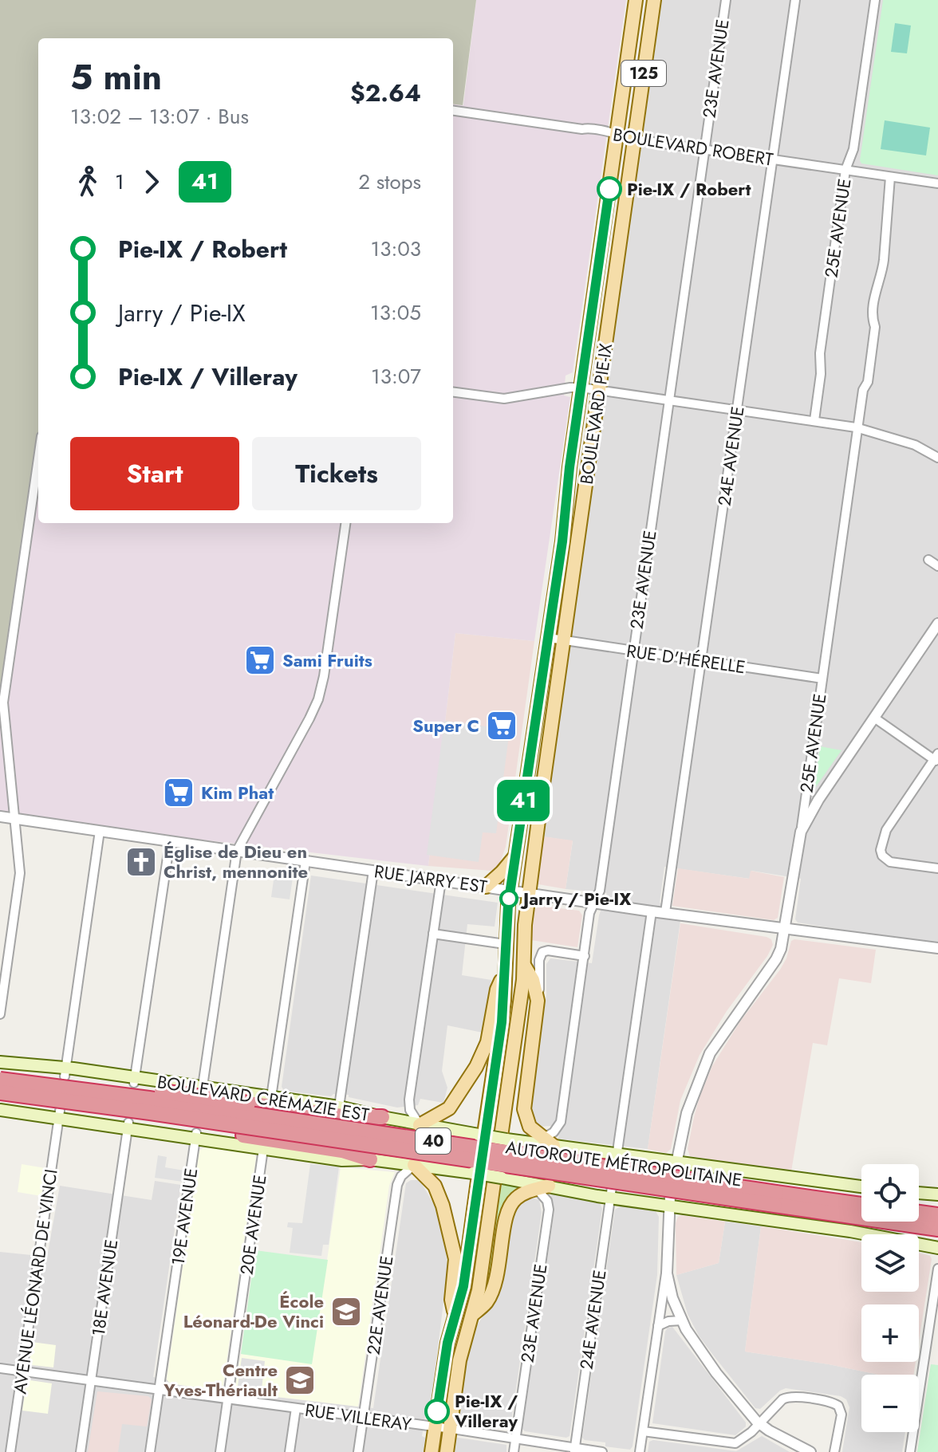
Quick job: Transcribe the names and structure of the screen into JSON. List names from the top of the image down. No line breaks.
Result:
{"streets":{"highway":["40","AUTOROUTE MÉTROPOLITAINE"],"main road":["125","BOULEVARD PIE-IX","BOULEVARD CRÉMAZIE EST"],"street":["23E AVENUE","BOULEVARD ROBERT","25E AVENUE","24E AVENUE","RUE D'HÉRELLE","RUE JARRY EST","19E AVENUE","20E AVENUE","AVENUE LÉONARD DE VINCI","18E AVENUE","22E AVENUE","RUE VILLERAY"]},"crossings":[["23E AVENUE","BOULEVARD ROBERT"],["23E AVENUE","RUE D'HÉRELLE"],["23E AVENUE","RUE JARRY EST"],["23E AVENUE","BOULEVARD CRÉMAZIE EST"],["23E AVENUE","RUE VILLERAY"],["BOULEVARD ROBERT","25E AVENUE"],["BOULEVARD ROBERT","BOULEVARD PIE-IX"],["BOULEVARD ROBERT","24E AVENUE"],["25E AVENUE","RUE D'HÉRELLE"],["BOULEVARD PIE-IX","RUE D'HÉRELLE"],["BOULEVARD PIE-IX","RUE JARRY EST"],["BOULEVARD PIE-IX","BOULEVARD CRÉMAZIE EST"],["24E AVENUE","RUE D'HÉRELLE"],["24E AVENUE","RUE JARRY EST"],["24E AVENUE","RUE VILLERAY"],["19E AVENUE","RUE VILLERAY"],["20E AVENUE","RUE VILLERAY"],["AVENUE LÉONARD DE VINCI","RUE VILLERAY"],["18E AVENUE","RUE VILLERAY"],["22E AVENUE","RUE VILLERAY"]],"places":{"other":["Pie-IX / Robert","Jarry / Pie-IX","Pie-IX / Villeray"],"supermarket":["Sami Fruits","Super C","Kim Phat"],"church":["Église de Dieu en Christ, mennonite"],"school or university":["École Léonard-De Vinci","Centre Yves-Thériault"]},"lines":["bus line 41"],"page":{"on_map":"41","heading":["5 min","13:02 – 13:07 · Bus","$2.64"],"legs":["1","41","2 stops"],"list":[{"name":"Pie-IX / Robert","value":"13:03"},{"name":"Jarry / Pie-IX","value":"13:05"},{"name":"Pie-IX / Villeray","value":"13:07"}],"buttons":["Start","Tickets"],"map_buttons":["+","−"]}}
